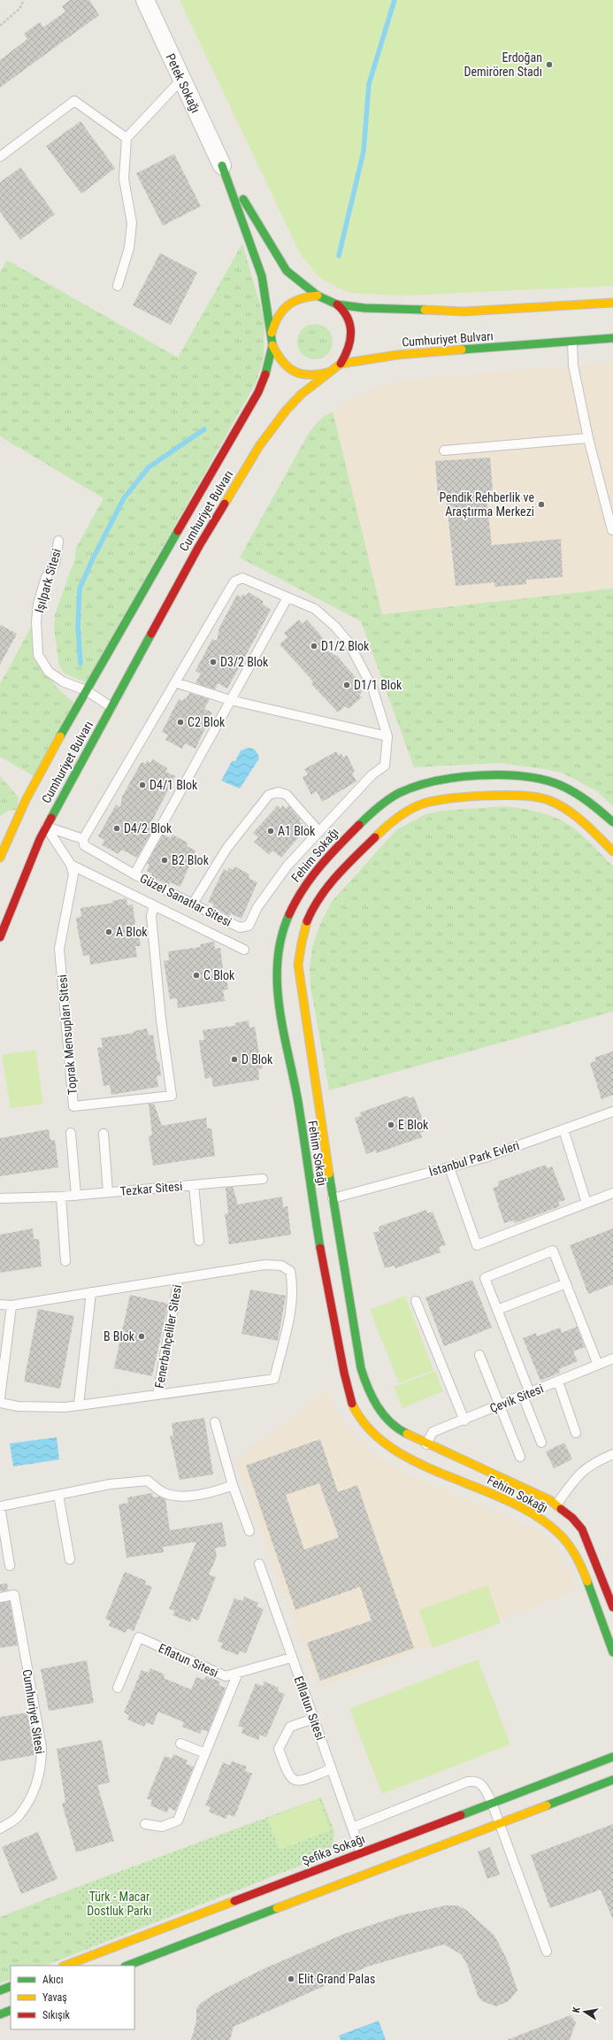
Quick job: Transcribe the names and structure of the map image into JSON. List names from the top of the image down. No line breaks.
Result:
{"streets":{"street":["Petek Sokağı","Cumhuriyet Bulvarı","Fehim Sokağı","Şefika Sokağı"],"lane":["Işılpark Sitesi","Güzel Sanatlar Sitesi","Toprak Mensupları Sitesi","İstanbul Park Evleri","Tezkar Sitesi","Fenerbahçeliler Sitesi","Çevik Sitesi","Eflatun Sitesi","Efllatun Sitesi","Cumhuriyet Sitesi"]},"crossings":[["Petek Sokağı","Cumhuriyet Bulvarı"],["Cumhuriyet Bulvarı","Işılpark Sitesi"],["Cumhuriyet Bulvarı","Güzel Sanatlar Sitesi"],["Cumhuriyet Bulvarı","Toprak Mensupları Sitesi"],["Fehim Sokağı","İstanbul Park Evleri"],["Fehim Sokağı","Çevik Sitesi"],["Güzel Sanatlar Sitesi","Toprak Mensupları Sitesi"],["Eflatun Sitesi","Efllatun Sitesi"],["Efllatun Sitesi","Şefika Sokağı"]],"parks":["Türk - Macar Dostluk Parkı"],"places":["Erdoğan Demirören Stadı","Pendik Rehberlik ve Araştırma Merkezi","D1/2 Blok","D3/2 Blok","D1/1 Blok","C2 Blok","D4/1 Blok","D4/2 Blok","A1 Blok","B2 Blok","A Blok","C Blok","D Blok","E Blok","B Blok","Elit Grand Palas"],"legend":["Akıcı","Yavaş","Sıkışık"],"north":"left"}
